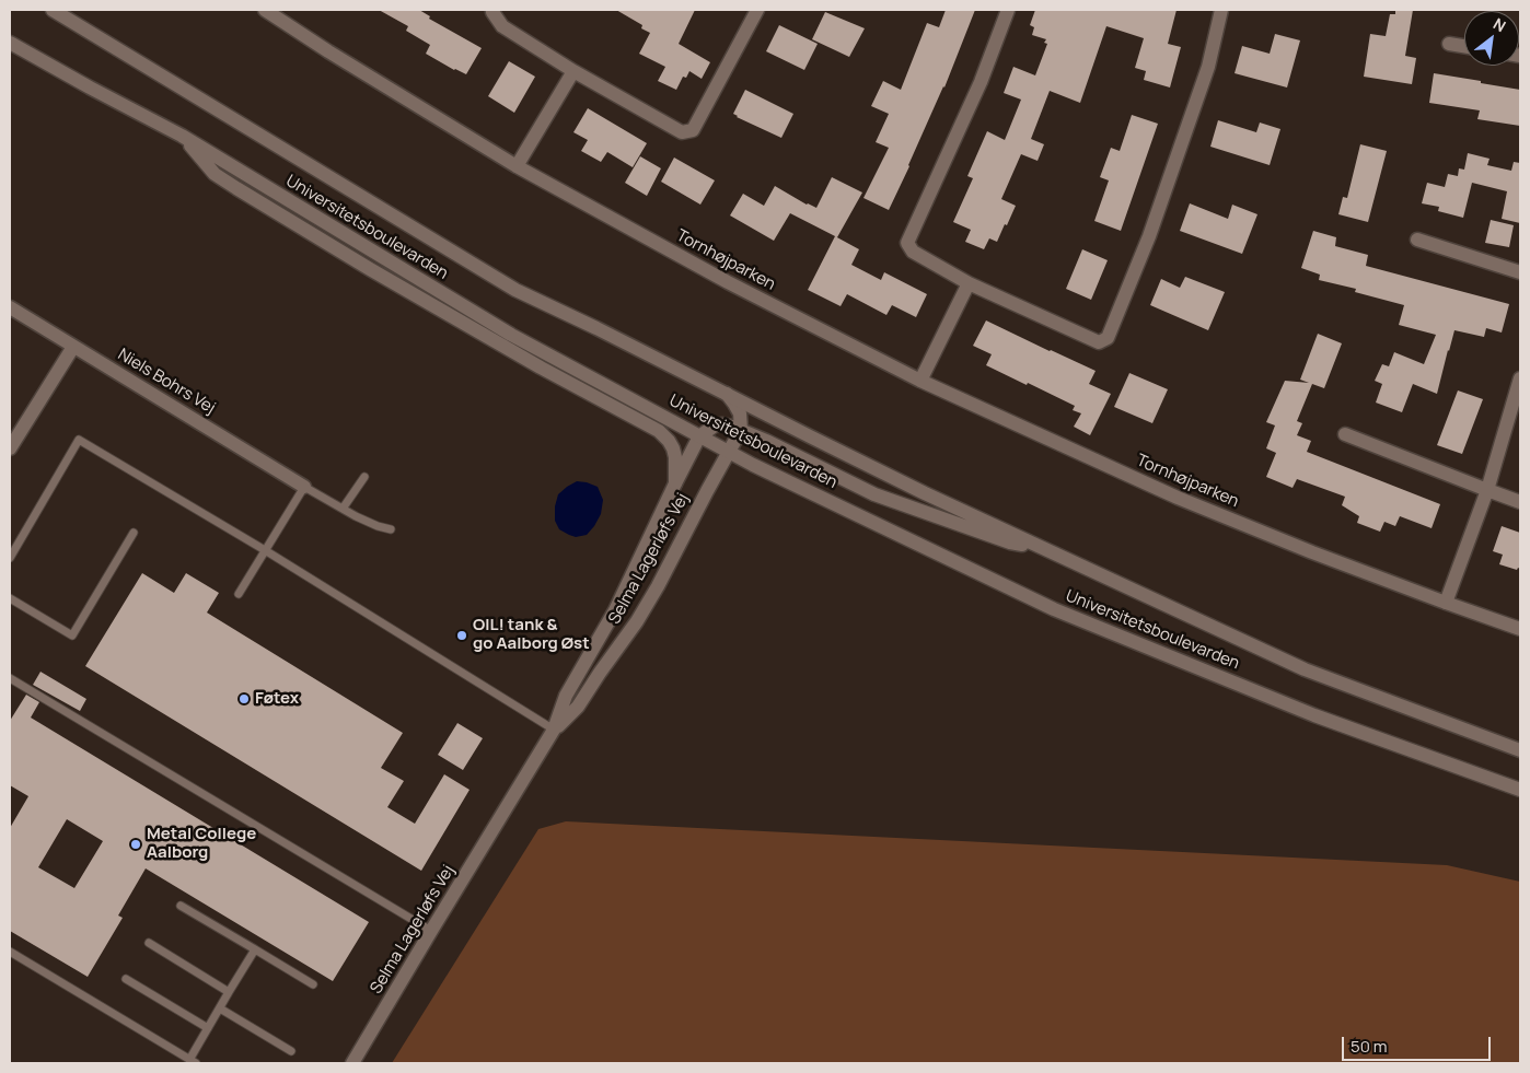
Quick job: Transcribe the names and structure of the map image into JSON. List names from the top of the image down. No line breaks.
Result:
{"streets":{"street":["Universitetsboulevarden","Tornhøjparken","Niels Bohrs Vej","Selma Lagerløfs Vej"]},"crossings":[["Universitetsboulevarden","Selma Lagerløfs Vej"]],"places":["OIL! tank & go Aalborg Øst","Føtex","Metal College Aalborg"],"scale_bar":"50 m","north":"top right"}
